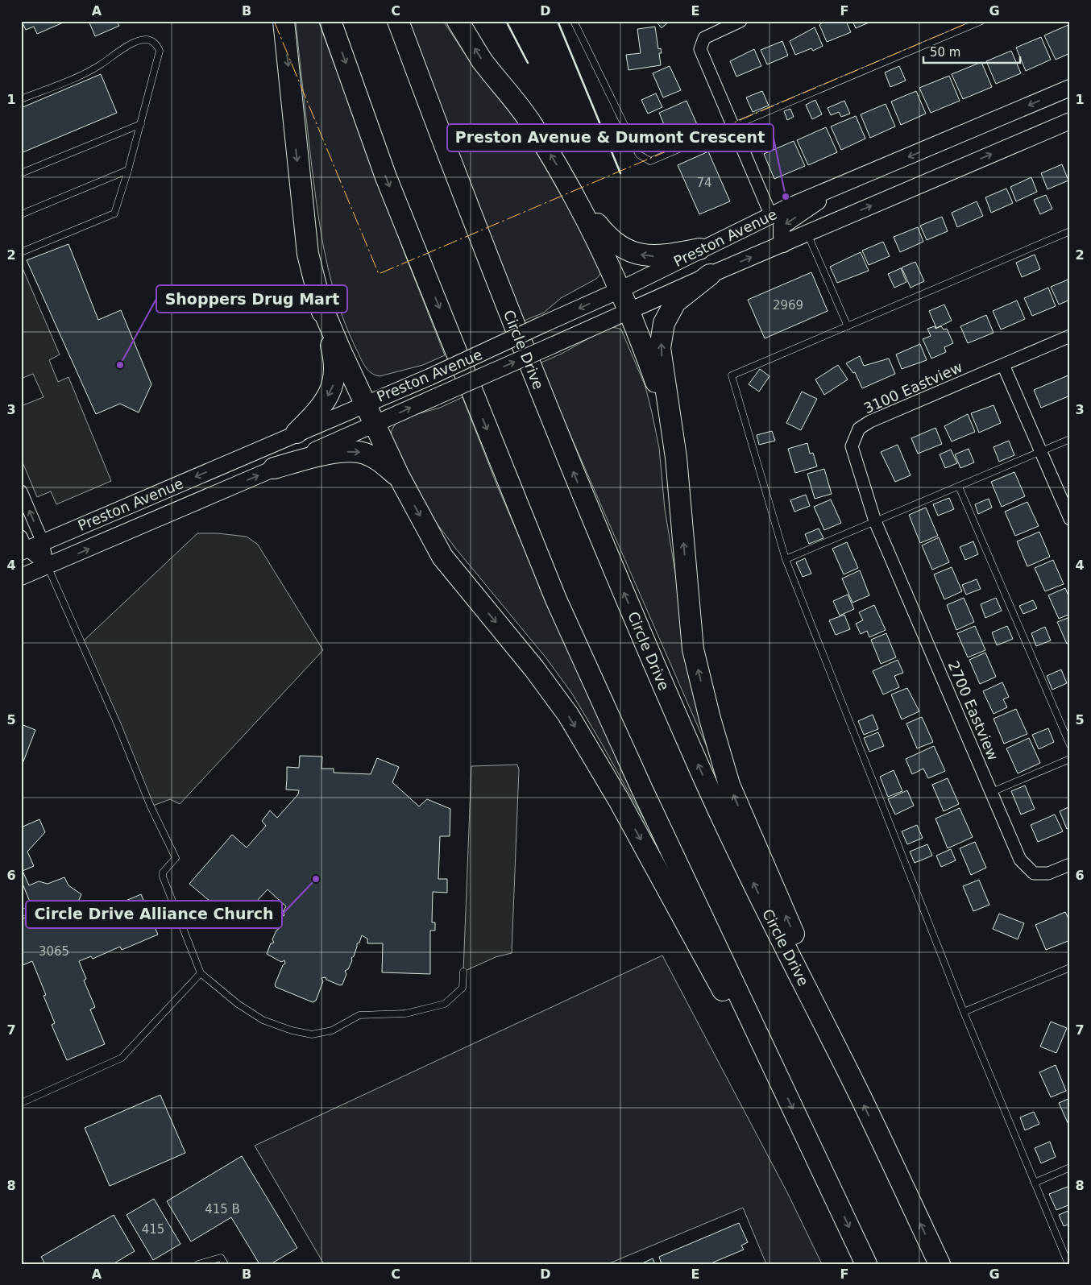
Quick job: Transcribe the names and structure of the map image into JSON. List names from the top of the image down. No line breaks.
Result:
{"streets":{"highway":["Circle Drive"],"main road":["Preston Avenue"],"street":["3100 Eastview","2700 Eastview"]},"crossings":[["3100 Eastview","2700 Eastview"]],"places":["Preston Avenue & Dumont Crescent","Shoppers Drug Mart","Circle Drive Alliance Church"],"house_numbers":["74","2969","3065","415 B","415"],"scale_bar":"50 m","grid":{"columns":["A","B","C","D","E","F","G"],"rows":["1","2","3","4","5","6","7","8"]}}
